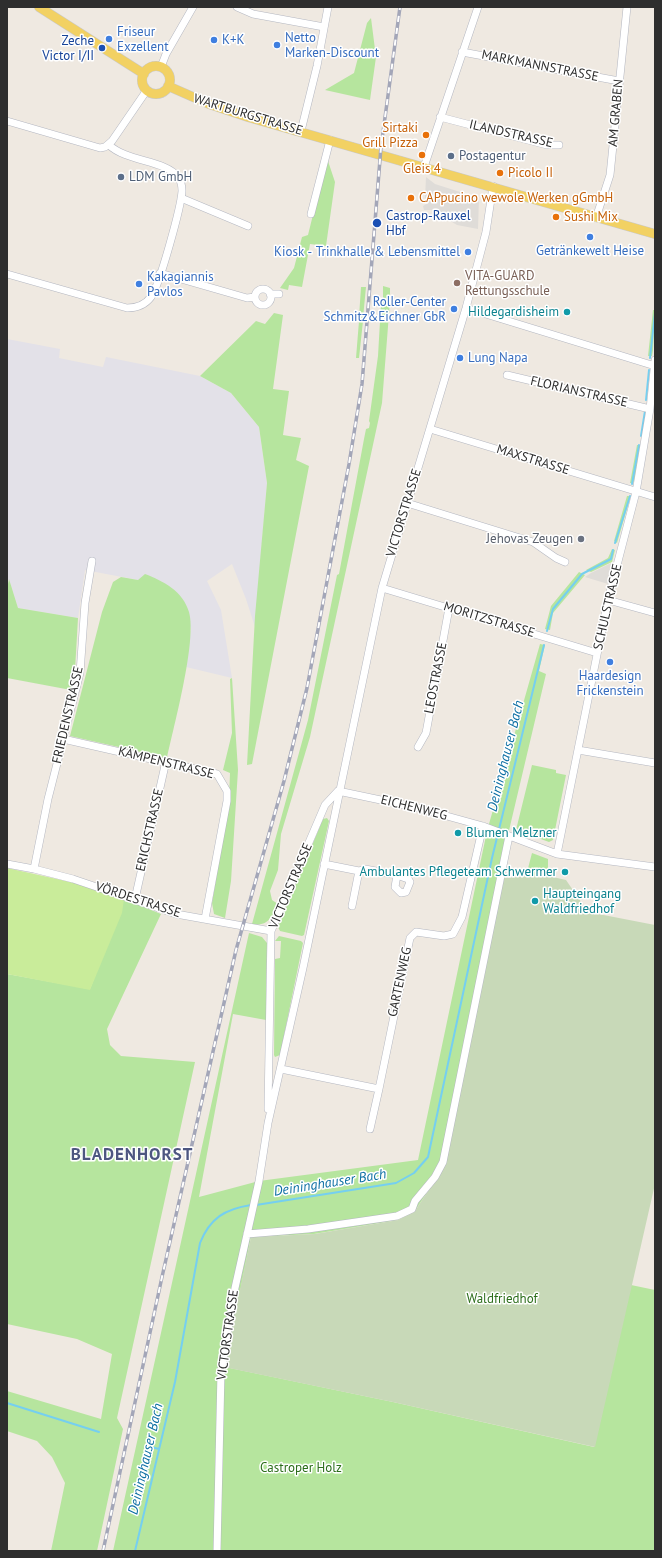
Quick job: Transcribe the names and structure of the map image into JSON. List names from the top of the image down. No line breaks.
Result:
{"streets":{"main road":["WARTBURGSTRASSE"],"street":["MARKMANNSTRASSE","AM GRABEN","ILANDSTRASSE","FLORIANSTRASSE","MAXSTRASSE","VICTORSTRASSE","SCHULSTRASSE","MORITZSTRASSE","LEOSTRASSE","FRIEDENSTRASSE","KÄMPENSTRASSE","EICHENWEG","ERICHSTRASSE","VÖRDESTRASSE","GARTENWEG"]},"crossings":[["MARKMANNSTRASSE","AM GRABEN"],["AM GRABEN","WARTBURGSTRASSE"],["WARTBURGSTRASSE","VICTORSTRASSE"],["FLORIANSTRASSE","SCHULSTRASSE"],["MAXSTRASSE","VICTORSTRASSE"],["MAXSTRASSE","SCHULSTRASSE"],["VICTORSTRASSE","MORITZSTRASSE"],["VICTORSTRASSE","EICHENWEG"],["VICTORSTRASSE","VÖRDESTRASSE"],["SCHULSTRASSE","MORITZSTRASSE"],["SCHULSTRASSE","EICHENWEG"],["MORITZSTRASSE","LEOSTRASSE"],["FRIEDENSTRASSE","KÄMPENSTRASSE"],["FRIEDENSTRASSE","VÖRDESTRASSE"],["KÄMPENSTRASSE","ERICHSTRASSE"],["KÄMPENSTRASSE","VÖRDESTRASSE"],["EICHENWEG","GARTENWEG"],["ERICHSTRASSE","VÖRDESTRASSE"]],"districts":["BLADENHORST"],"water":["Deininghauser Bach"],"parks":["Waldfriedhof","Castroper Holz"],"places":["Friseur Exzellent","K+K","Netto Marken-Discount","Zeche Victor I/II","Sirtaki Grill Pizza","Gleis 4","Postagentur","Picolo II","LDM GmbH","CAPpucino wewole Werken gGmbH","Sushi Mix","Castrop-Rauxel Hbf","Getränkewelt Heise","Kiosk - Trinkhalle & Lebensmittel","VITA-GUARD Rettungsschule","Kakagiannis Pavlos","Roller-Center Schmitz&Eichner GbR","Hildegardisheim","Lung Napa","Jehovas Zeugen","Haardesign Frickenstein","Blumen Melzner","Ambulantes Pflegeteam Schwermer","Haupteingang Waldfriedhof"]}
